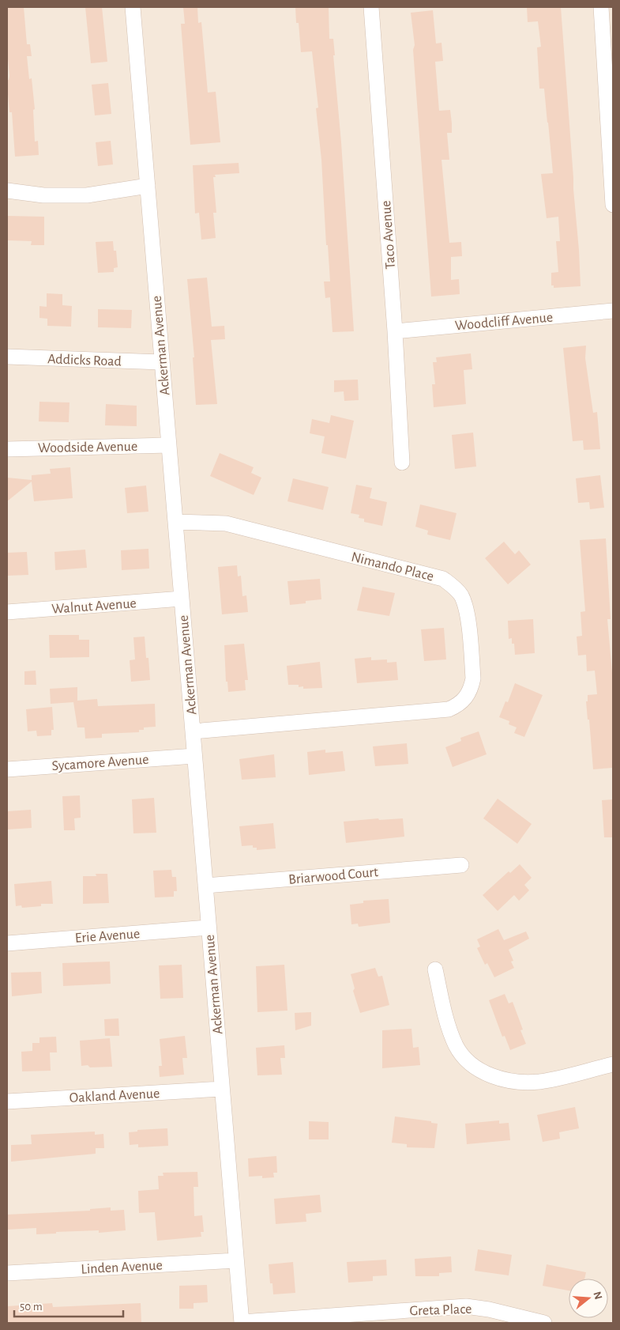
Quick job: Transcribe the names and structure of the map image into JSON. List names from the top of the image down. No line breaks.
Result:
{"streets":{"street":["Taco Avenue","Woodcliff Avenue","Ackerman Avenue","Addicks Road","Woodside Avenue","Nimando Place","Walnut Avenue","Sycamore Avenue","Briarwood Court","Erie Avenue","Oakland Avenue","Linden Avenue","Greta Place"]},"crossings":[["Taco Avenue","Woodcliff Avenue"],["Ackerman Avenue","Addicks Road"],["Ackerman Avenue","Woodside Avenue"],["Ackerman Avenue","Nimando Place"],["Ackerman Avenue","Walnut Avenue"],["Ackerman Avenue","Sycamore Avenue"],["Ackerman Avenue","Briarwood Court"],["Ackerman Avenue","Erie Avenue"],["Ackerman Avenue","Oakland Avenue"],["Ackerman Avenue","Linden Avenue"],["Ackerman Avenue","Greta Place"]],"scale_bar":"50 m","north":"right"}
